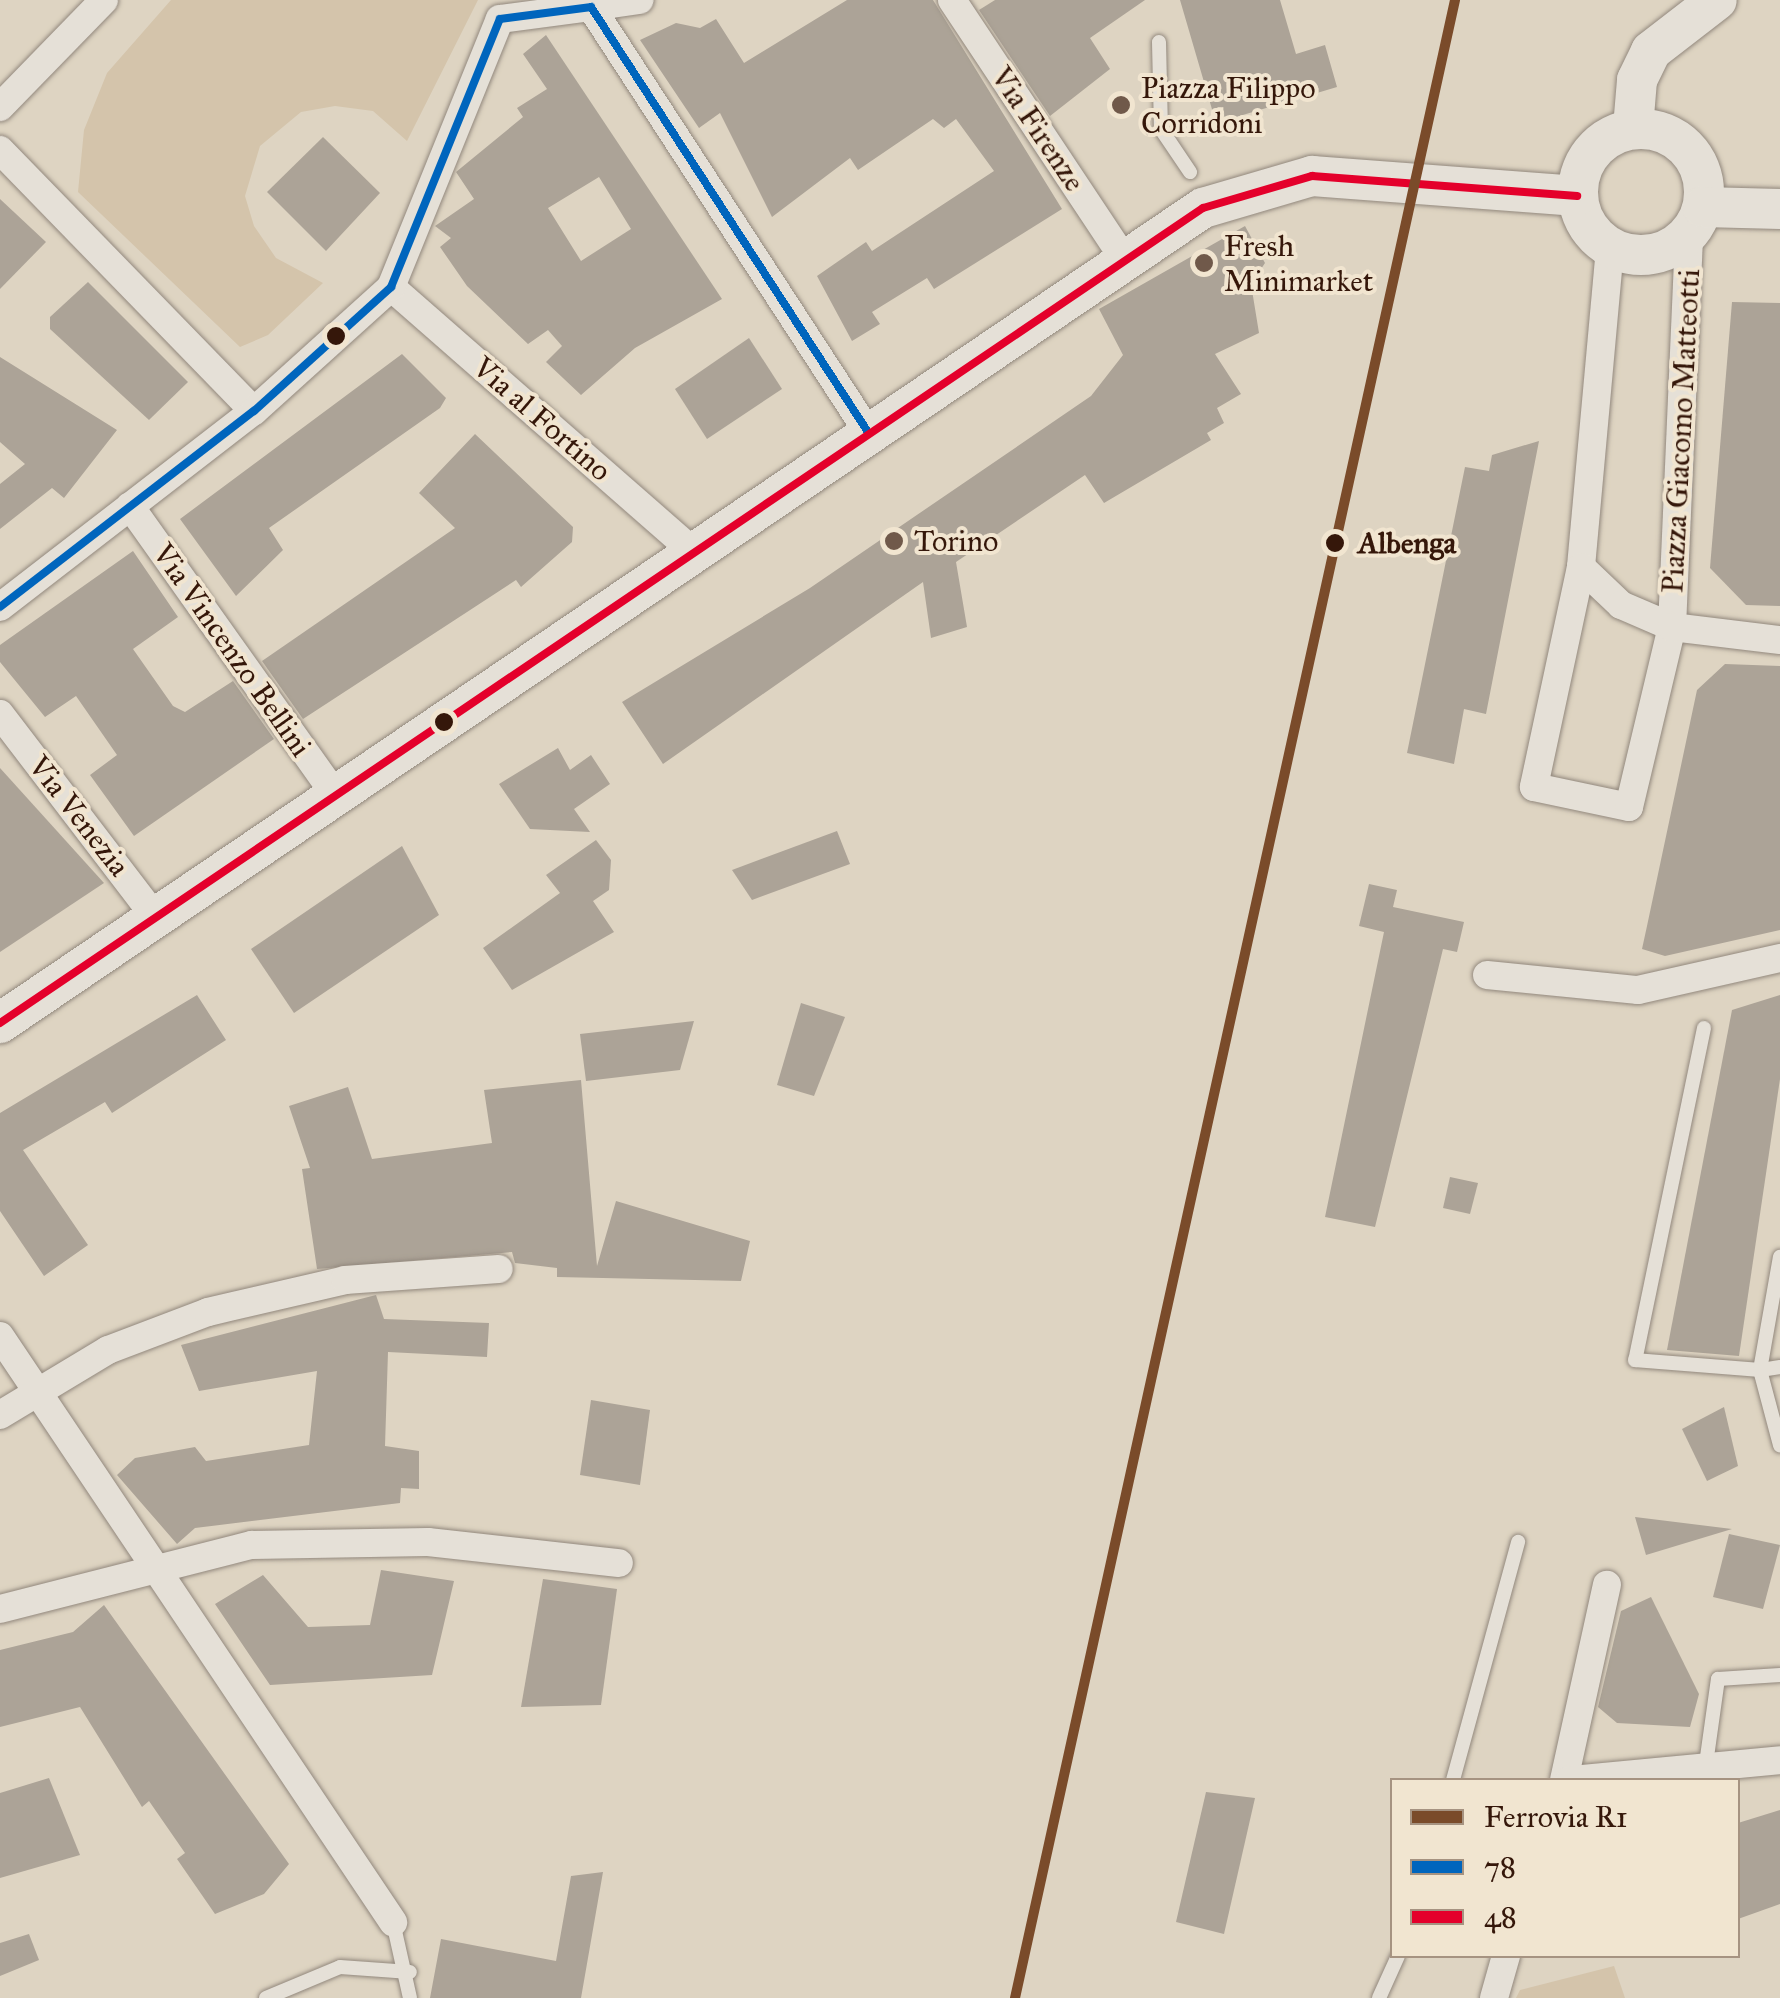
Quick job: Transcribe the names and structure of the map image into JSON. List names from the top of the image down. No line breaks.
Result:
{"streets":{"street":["Via Firenze","Via al Fortino","Piazza Giacomo Matteotti","Via Vincenzo Bellini","Via Venezia"]},"places":["Piazza Filippo Corridoni","Fresh Minimarket","Torino","Albenga"],"lines":["rail line R1","transit line 78","transit line 48"],"legend":["Ferrovia R1","78","48"]}
